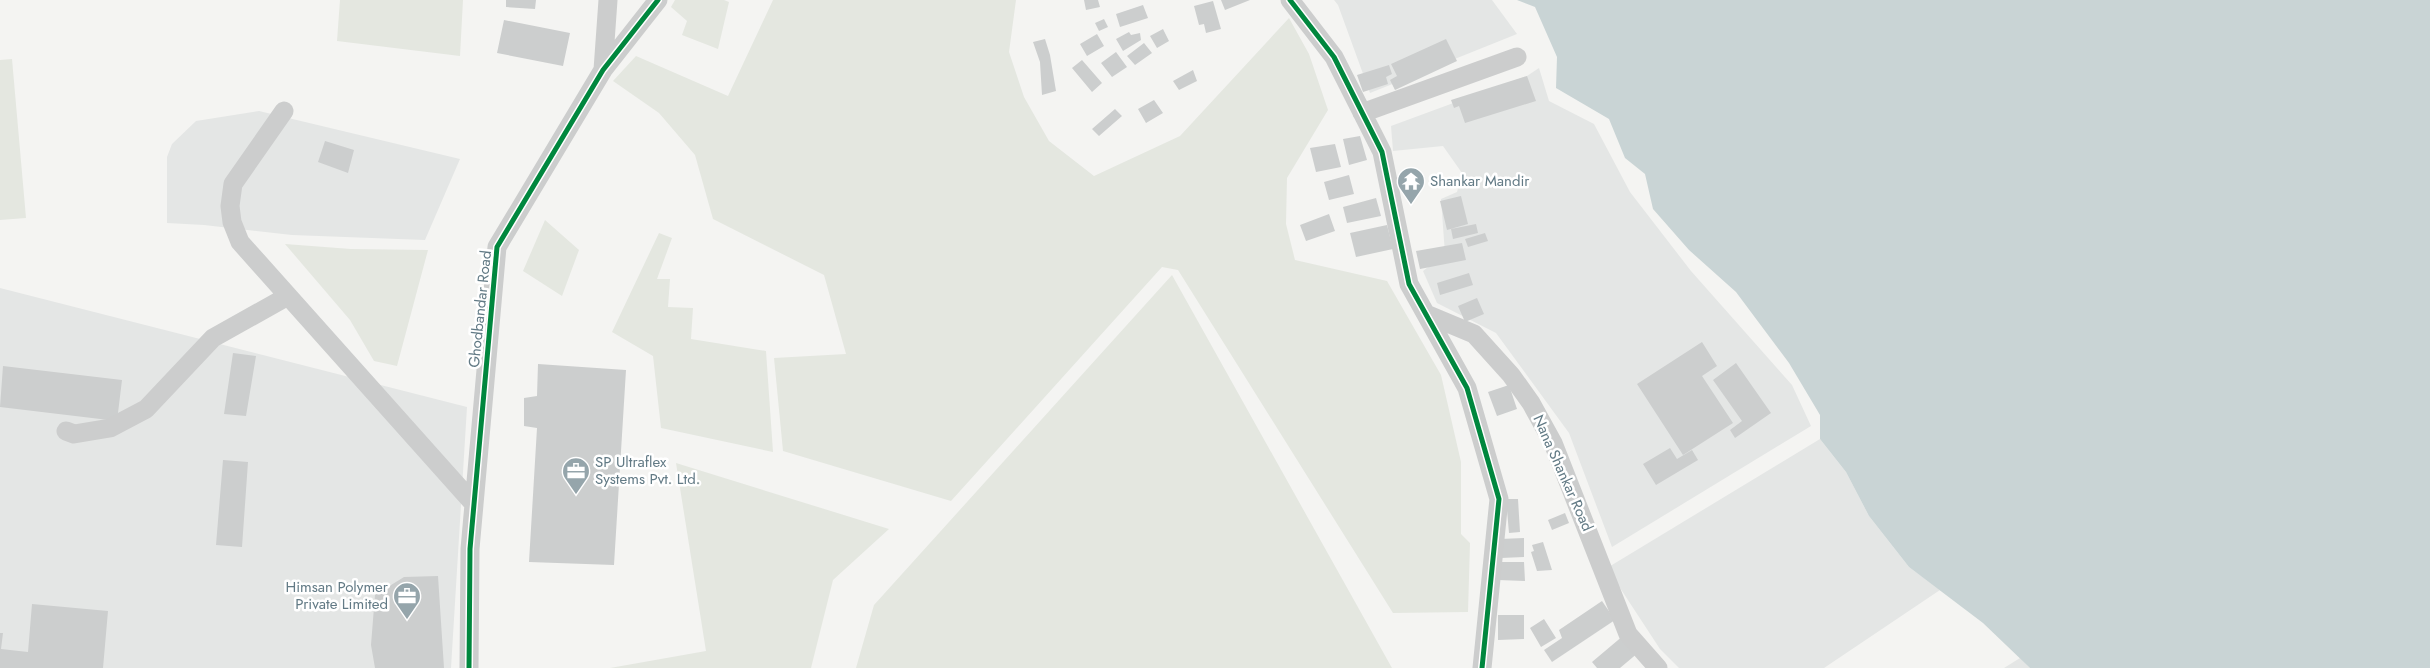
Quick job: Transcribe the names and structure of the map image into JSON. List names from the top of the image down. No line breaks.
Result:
{"streets":{"street":["Ghodbandar Road","Nana Shankar Road"]},"places":{"temple":["Shankar Mandir"],"office":["SP Ultraflex Systems Pvt. Ltd.","Himsan Polymer Private Limited"]}}
